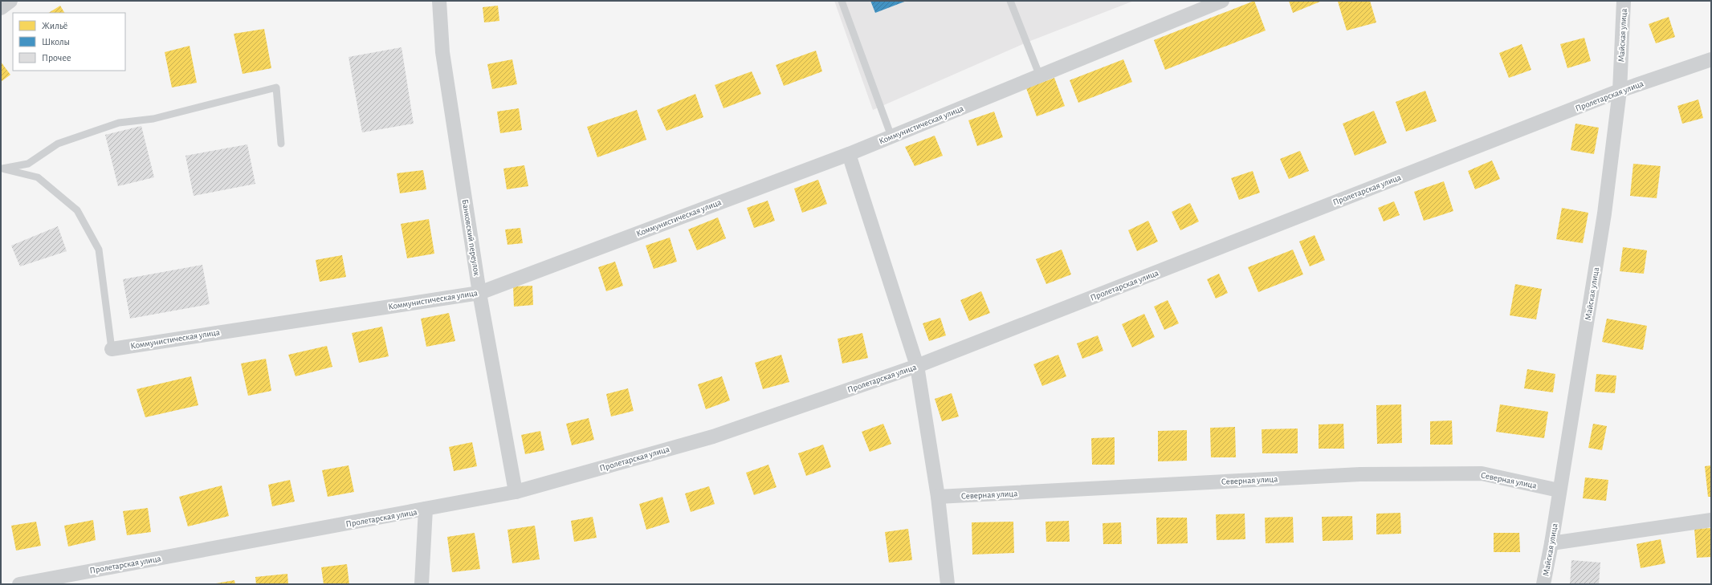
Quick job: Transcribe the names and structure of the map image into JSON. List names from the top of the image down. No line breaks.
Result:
{"streets":{"street":["Майская улица","Пролетарская улица","Коммунистическая улица","Банковский переулок","Северная улица"]},"crossings":[["Майская улица","Пролетарская улица"],["Майская улица","Северная улица"],["Пролетарская улица","Банковский переулок"],["Коммунистическая улица","Банковский переулок"]],"legend":["Жильё","Школы","Прочее"]}
